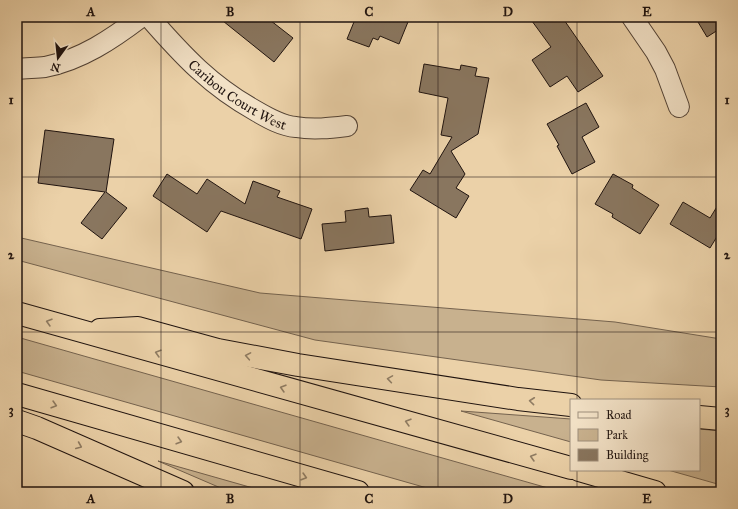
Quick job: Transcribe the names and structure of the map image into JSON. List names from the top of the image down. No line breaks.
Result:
{"streets":{"street":["Caribou Court West"]},"legend":["Road","Park","Building"],"north":"bottom","grid":{"columns":["A","B","C","D","E"],"rows":["1","2","3"]}}
